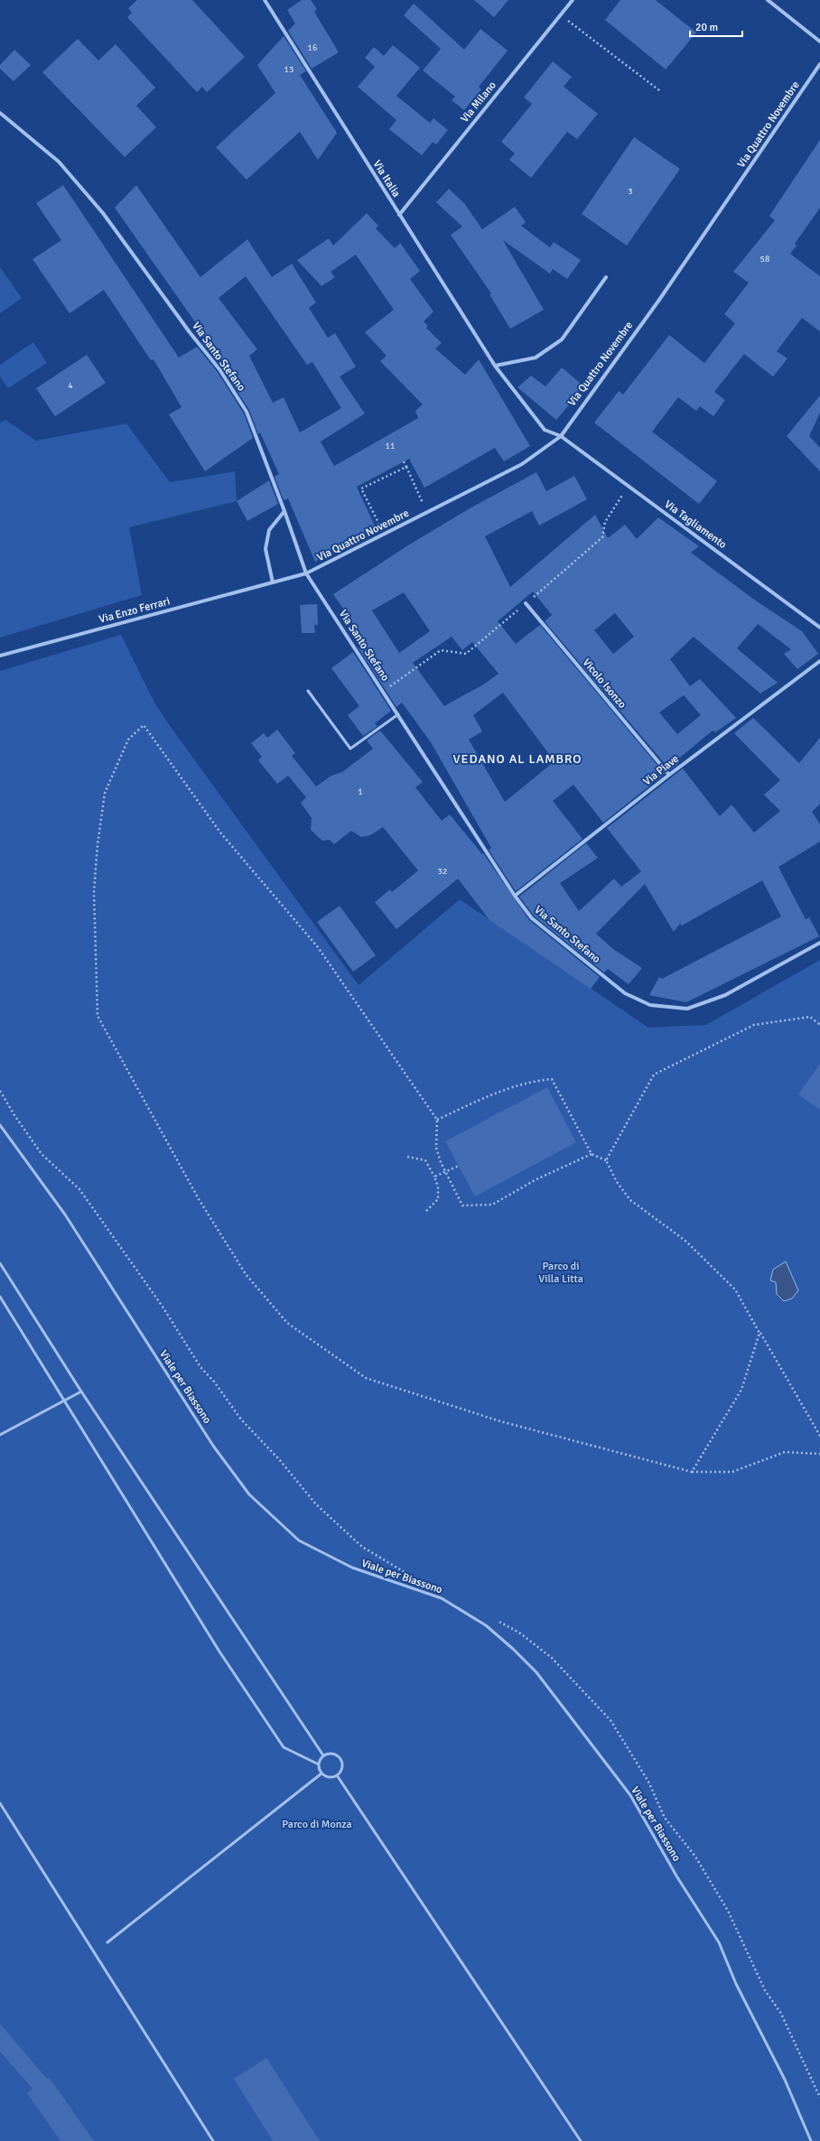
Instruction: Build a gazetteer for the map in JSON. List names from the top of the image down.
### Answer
{
  "streets": {
    "street": [
      "Via Milano",
      "Via Quattro Novembre",
      "Via Italia",
      "Via Santo Stefano",
      "Via Tagliamento",
      "Via Enzo Ferrari",
      "Vicolo Isonzo",
      "Via Piave"
    ],
    "lane": ["Viale per Biassono"]
  },
  "crossings": [
    ["Via Milano", "Via Italia"],
    ["Via Quattro Novembre", "Via Italia"],
    ["Via Quattro Novembre", "Via Santo Stefano"],
    ["Via Quattro Novembre", "Via Tagliamento"],
    ["Via Quattro Novembre", "Via Enzo Ferrari"],
    ["Via Italia", "Via Tagliamento"],
    ["Via Santo Stefano", "Via Piave"],
    ["Vicolo Isonzo", "Via Piave"]
  ],
  "districts": ["VEDANO AL LAMBRO"],
  "parks": ["Parco di Villa Litta", "Parco di Monza"],
  "house_numbers": [
    "16",
    "13",
    "3",
    "58",
    "4",
    "11",
    "1",
    "32"
  ],
  "scale_bar": "20 m"
}
